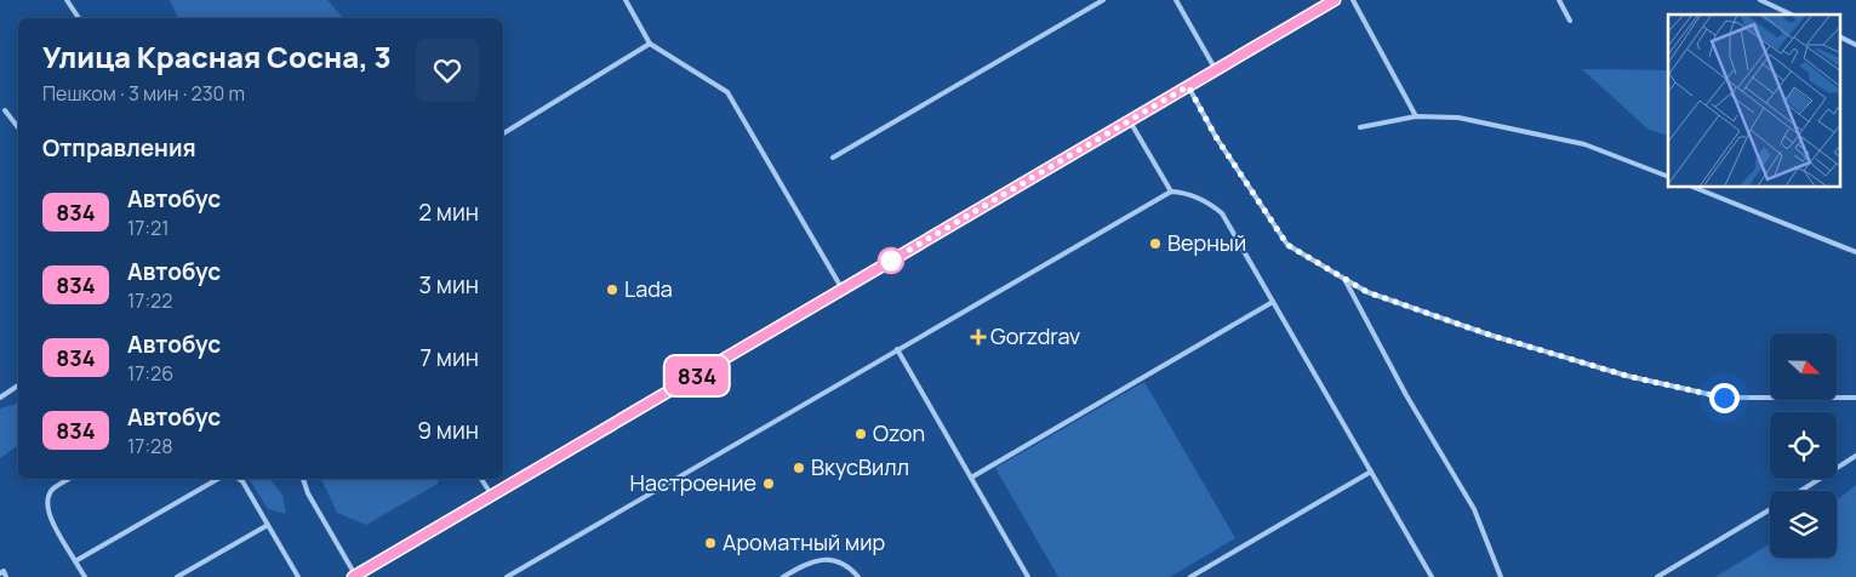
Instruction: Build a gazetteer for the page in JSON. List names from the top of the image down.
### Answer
{
  "places": {
    "other": [
      "Верный",
      "Lada",
      "Ozon",
      "ВкусВилл",
      "Настроение",
      "Ароматный мир"
    ],
    "health": ["Gorzdrav"]
  },
  "lines": ["bus line 834"],
  "north": "right",
  "page": {
    "on_map": "834",
    "heading": [
      ["Улица Красная Сосна, 3", "Пешком · 3 мин · 230 m"],
      "Отправления"
    ],
    "list": [
      {
        "mark": "834",
        "name": "Автобус",
        "note": "17:21",
        "value": "2 мин"
      },
      {
        "mark": "834",
        "name": "Автобус",
        "note": "17:22",
        "value": "3 мин"
      },
      {
        "mark": "834",
        "name": "Автобус",
        "note": "17:26",
        "value": "7 мин"
      },
      {
        "mark": "834",
        "name": "Автобус",
        "note": "17:28",
        "value": "9 мин"
      }
    ]
  }
}
